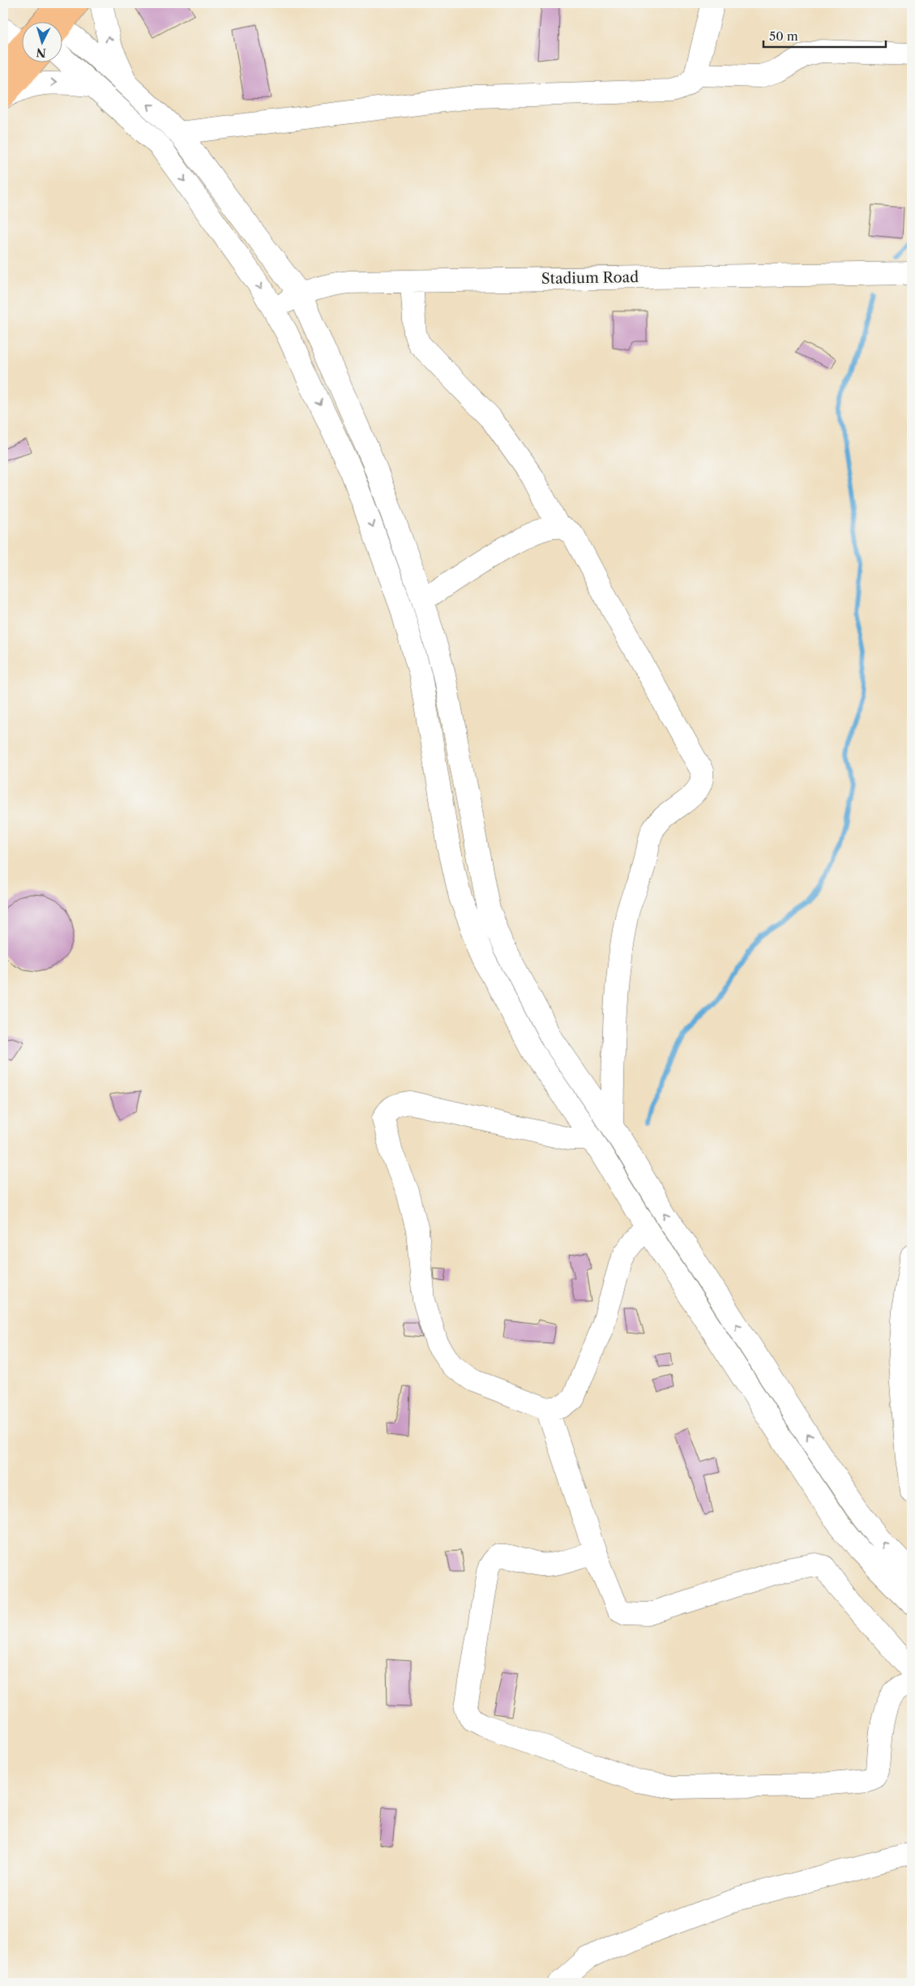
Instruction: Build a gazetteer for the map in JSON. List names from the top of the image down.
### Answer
{
  "streets": {
    "street": ["Stadium Road"]
  },
  "scale_bar": "50 m",
  "north": "bottom"
}
